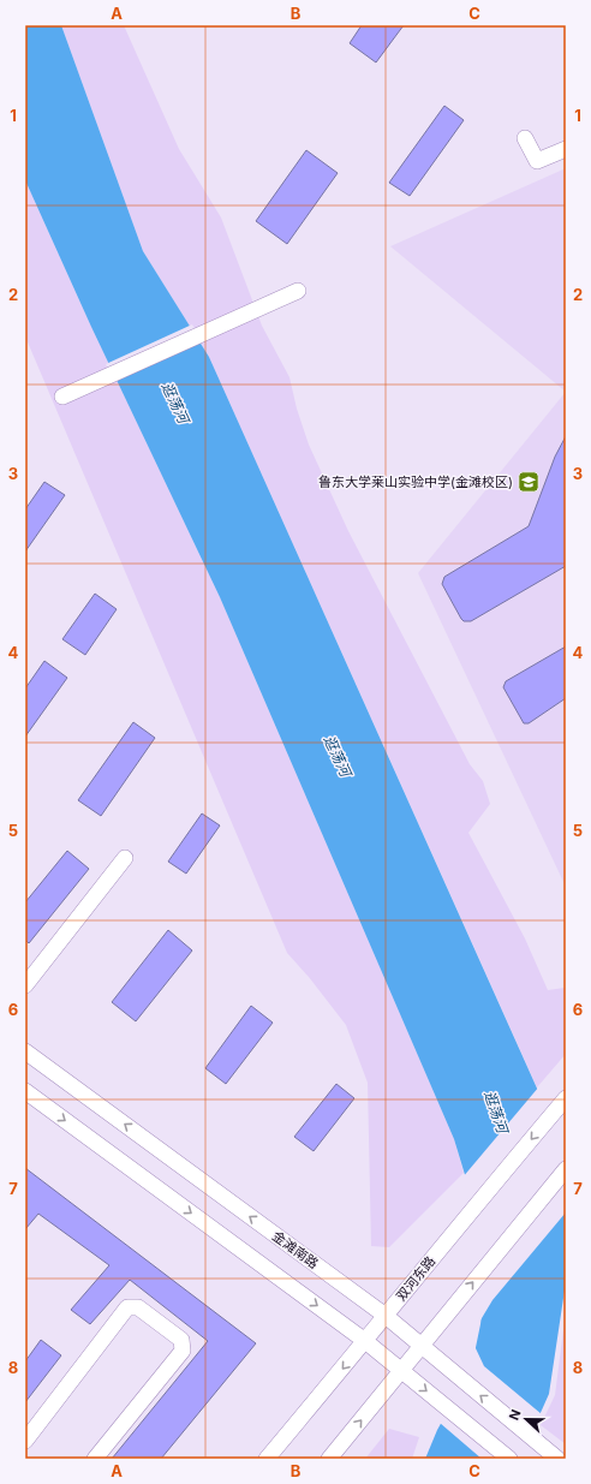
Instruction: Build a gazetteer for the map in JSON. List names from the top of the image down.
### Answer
{
  "streets": {
    "street": ["金滩南路", "双河东路"]
  },
  "crossings": [
    ["金滩南路", "双河东路"]
  ],
  "water": ["逛荡河"],
  "places": {
    "school or university": ["鲁东大学莱山实验中学(金滩校区)"]
  },
  "north": "left",
  "grid": {
    "columns": ["A", "B", "C"],
    "rows": [
      "1",
      "2",
      "3",
      "4",
      "5",
      "6",
      "7",
      "8"
    ]
  }
}
